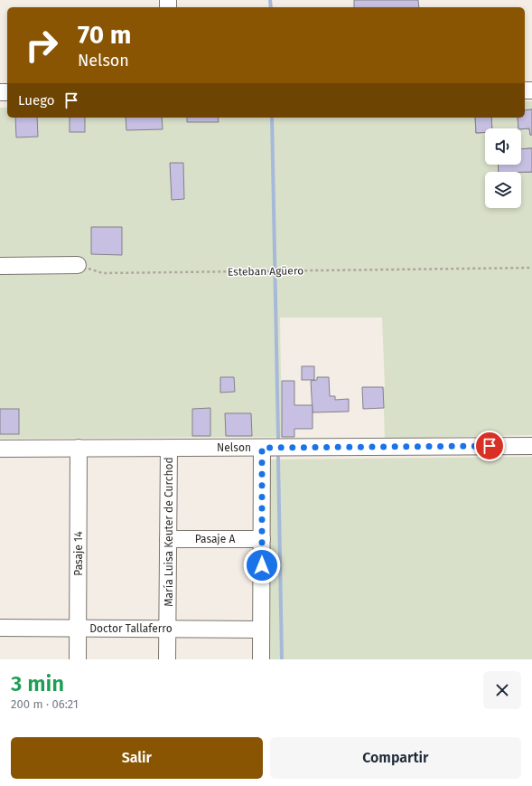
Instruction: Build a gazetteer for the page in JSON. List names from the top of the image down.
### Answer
{
  "streets": {
    "street": [
      "Nelson",
      "María Luisa Keuter de Curchod",
      "Pasaje A",
      "Pasaje 14",
      "Doctor Tallaferro"
    ],
    "path": ["Esteban Agüero"]
  },
  "crossings": [
    ["Nelson", "María Luisa Keuter de Curchod"],
    ["Nelson", "Pasaje 14"],
    ["María Luisa Keuter de Curchod", "Pasaje A"],
    ["María Luisa Keuter de Curchod", "Doctor Tallaferro"],
    ["Pasaje 14", "Doctor Tallaferro"]
  ],
  "page": {
    "turn": ["70 m", "Nelson"],
    "then": "Luego",
    "heading": ["3 min", "200 m · 06:21"],
    "buttons": ["Salir", "Compartir"]
  }
}
